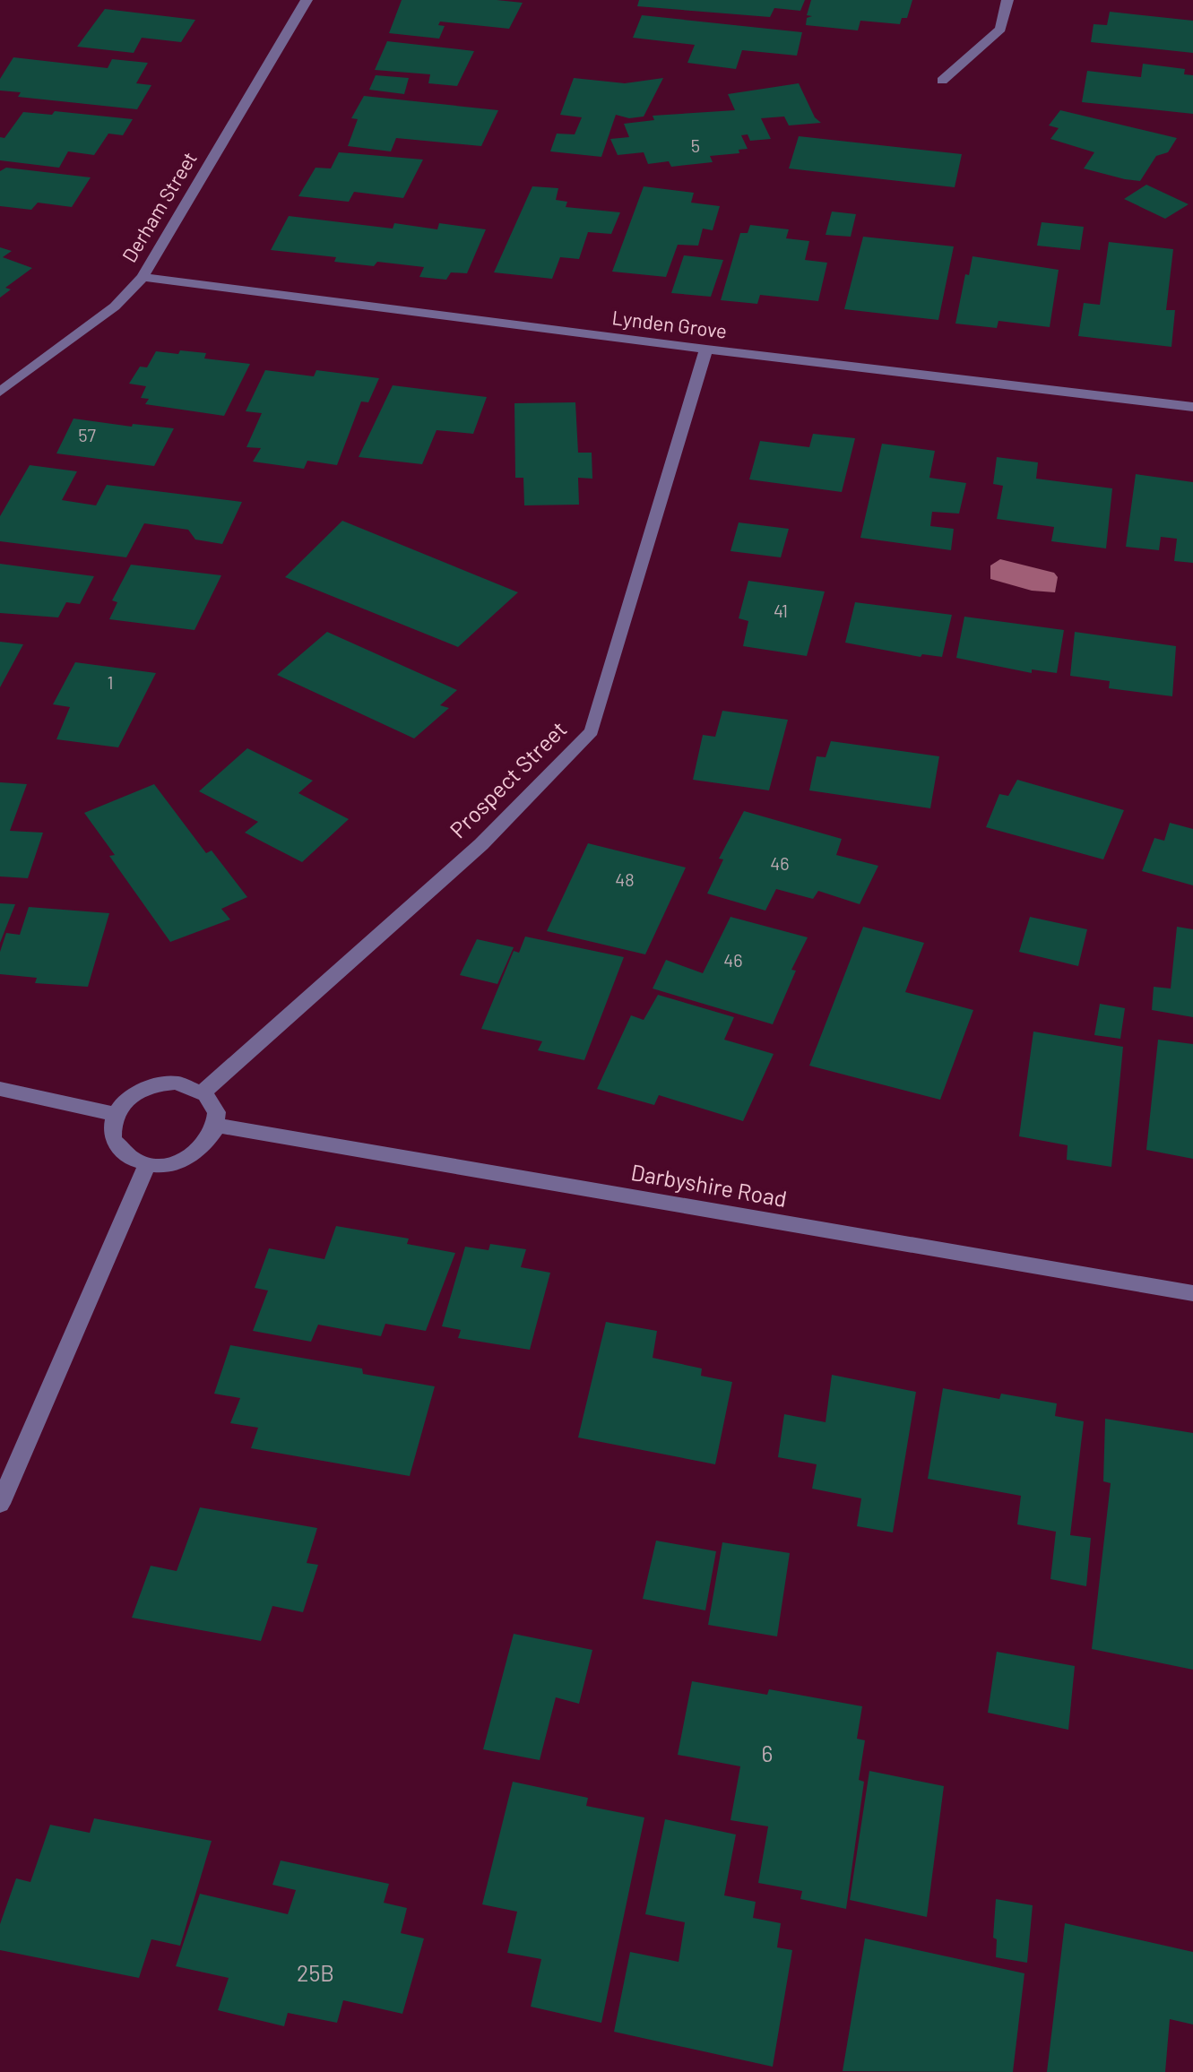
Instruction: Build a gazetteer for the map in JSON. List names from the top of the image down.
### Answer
{
  "streets": {
    "street": [
      "Derham Street",
      "Lynden Grove",
      "Prospect Street",
      "Darbyshire Road"
    ]
  },
  "crossings": [
    ["Derham Street", "Lynden Grove"],
    ["Lynden Grove", "Prospect Street"],
    ["Prospect Street", "Darbyshire Road"]
  ],
  "house_numbers": [
    "5",
    "57",
    "41",
    "1",
    "46",
    "48",
    "46",
    "6",
    "25B"
  ]
}
